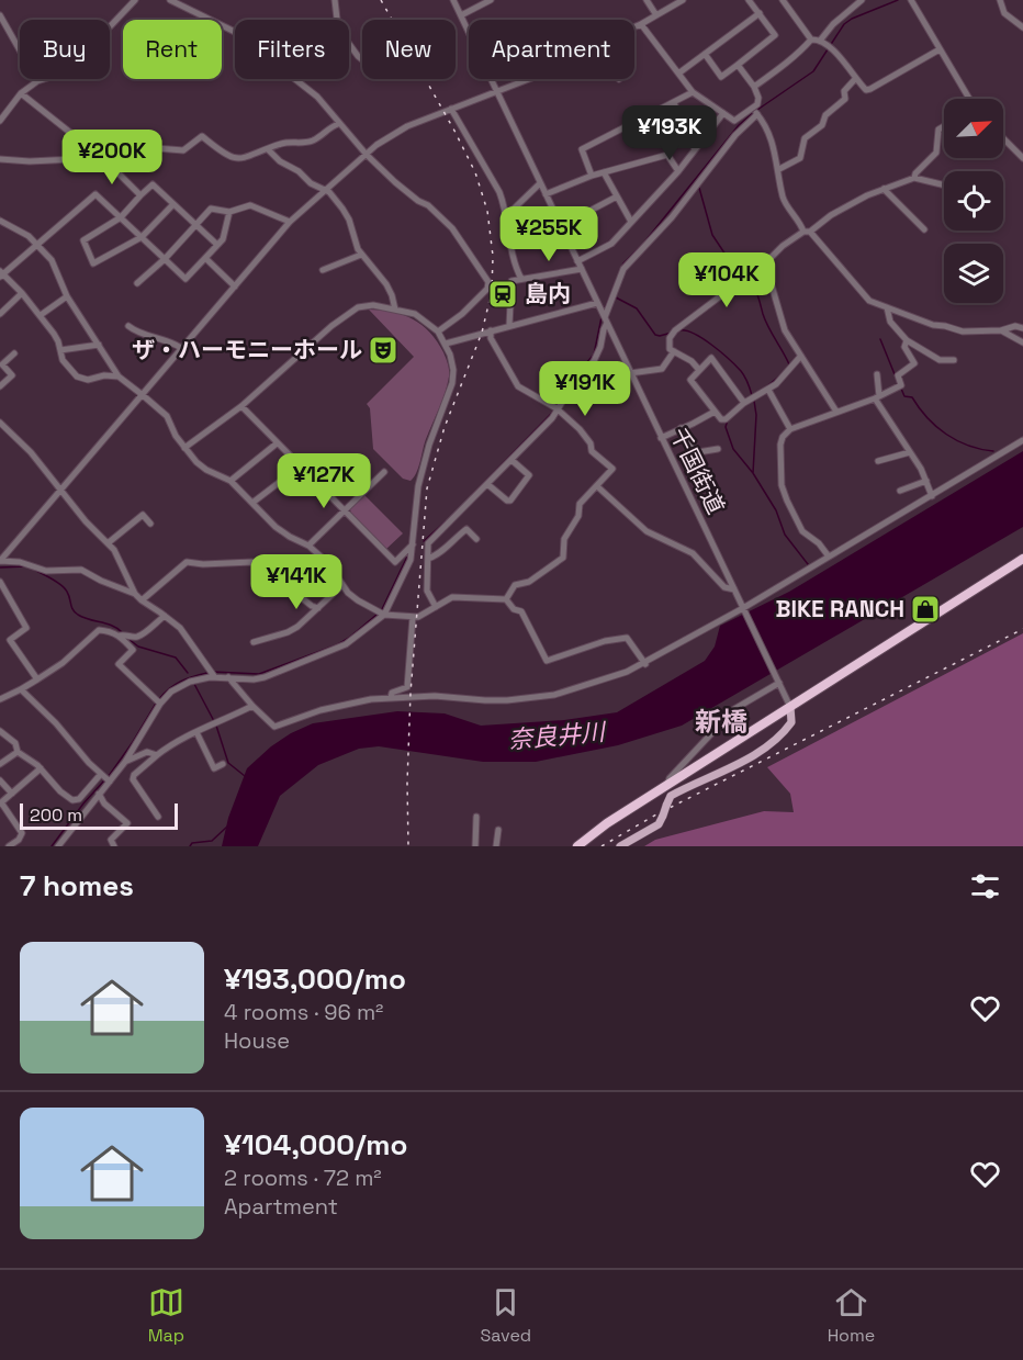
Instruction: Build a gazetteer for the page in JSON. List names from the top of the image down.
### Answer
{
  "streets": {
    "street": ["千国街道"]
  },
  "districts": ["新橋"],
  "water": ["奈良井川"],
  "places": {
    "station": ["島内"],
    "theatre": ["ザ・ハーモニーホール"],
    "shop": ["BIKE RANCH"]
  },
  "scale_bar": "200 m",
  "north": "top right",
  "page": {
    "chip": [
      "Buy",
      "Rent",
      "Filters",
      "New",
      "Apartment"
    ],
    "price": [
      "¥193K",
      "¥200K",
      "¥255K",
      "¥104K",
      "¥191K",
      "¥127K",
      "¥141K"
    ],
    "scale": "200 m",
    "heading": "7 homes",
    "list": [
      {
        "name": "¥193,000/mo",
        "note": "4 rooms · 96 m² · House"
      },
      {
        "name": "¥104,000/mo",
        "note": "2 rooms · 72 m² · Apartment"
      }
    ],
    "tabs": ["Map", "Saved", "Home"]
  }
}
